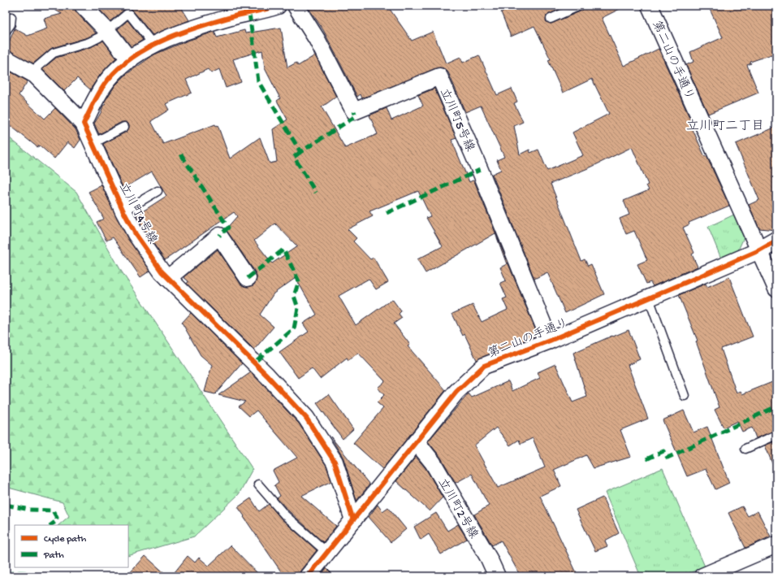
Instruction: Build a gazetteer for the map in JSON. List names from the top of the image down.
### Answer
{
  "streets": {
    "street": [
      "第二山の手通り",
      "立川町5号線",
      "立川町4号線",
      "立川町2号線"
    ]
  },
  "crossings": [
    ["第二山の手通り", "立川町5号線"],
    ["第二山の手通り", "立川町4号線"],
    ["第二山の手通り", "立川町2号線"]
  ],
  "districts": ["立川町二丁目"],
  "legend": ["Cycle path", "Path"]
}
